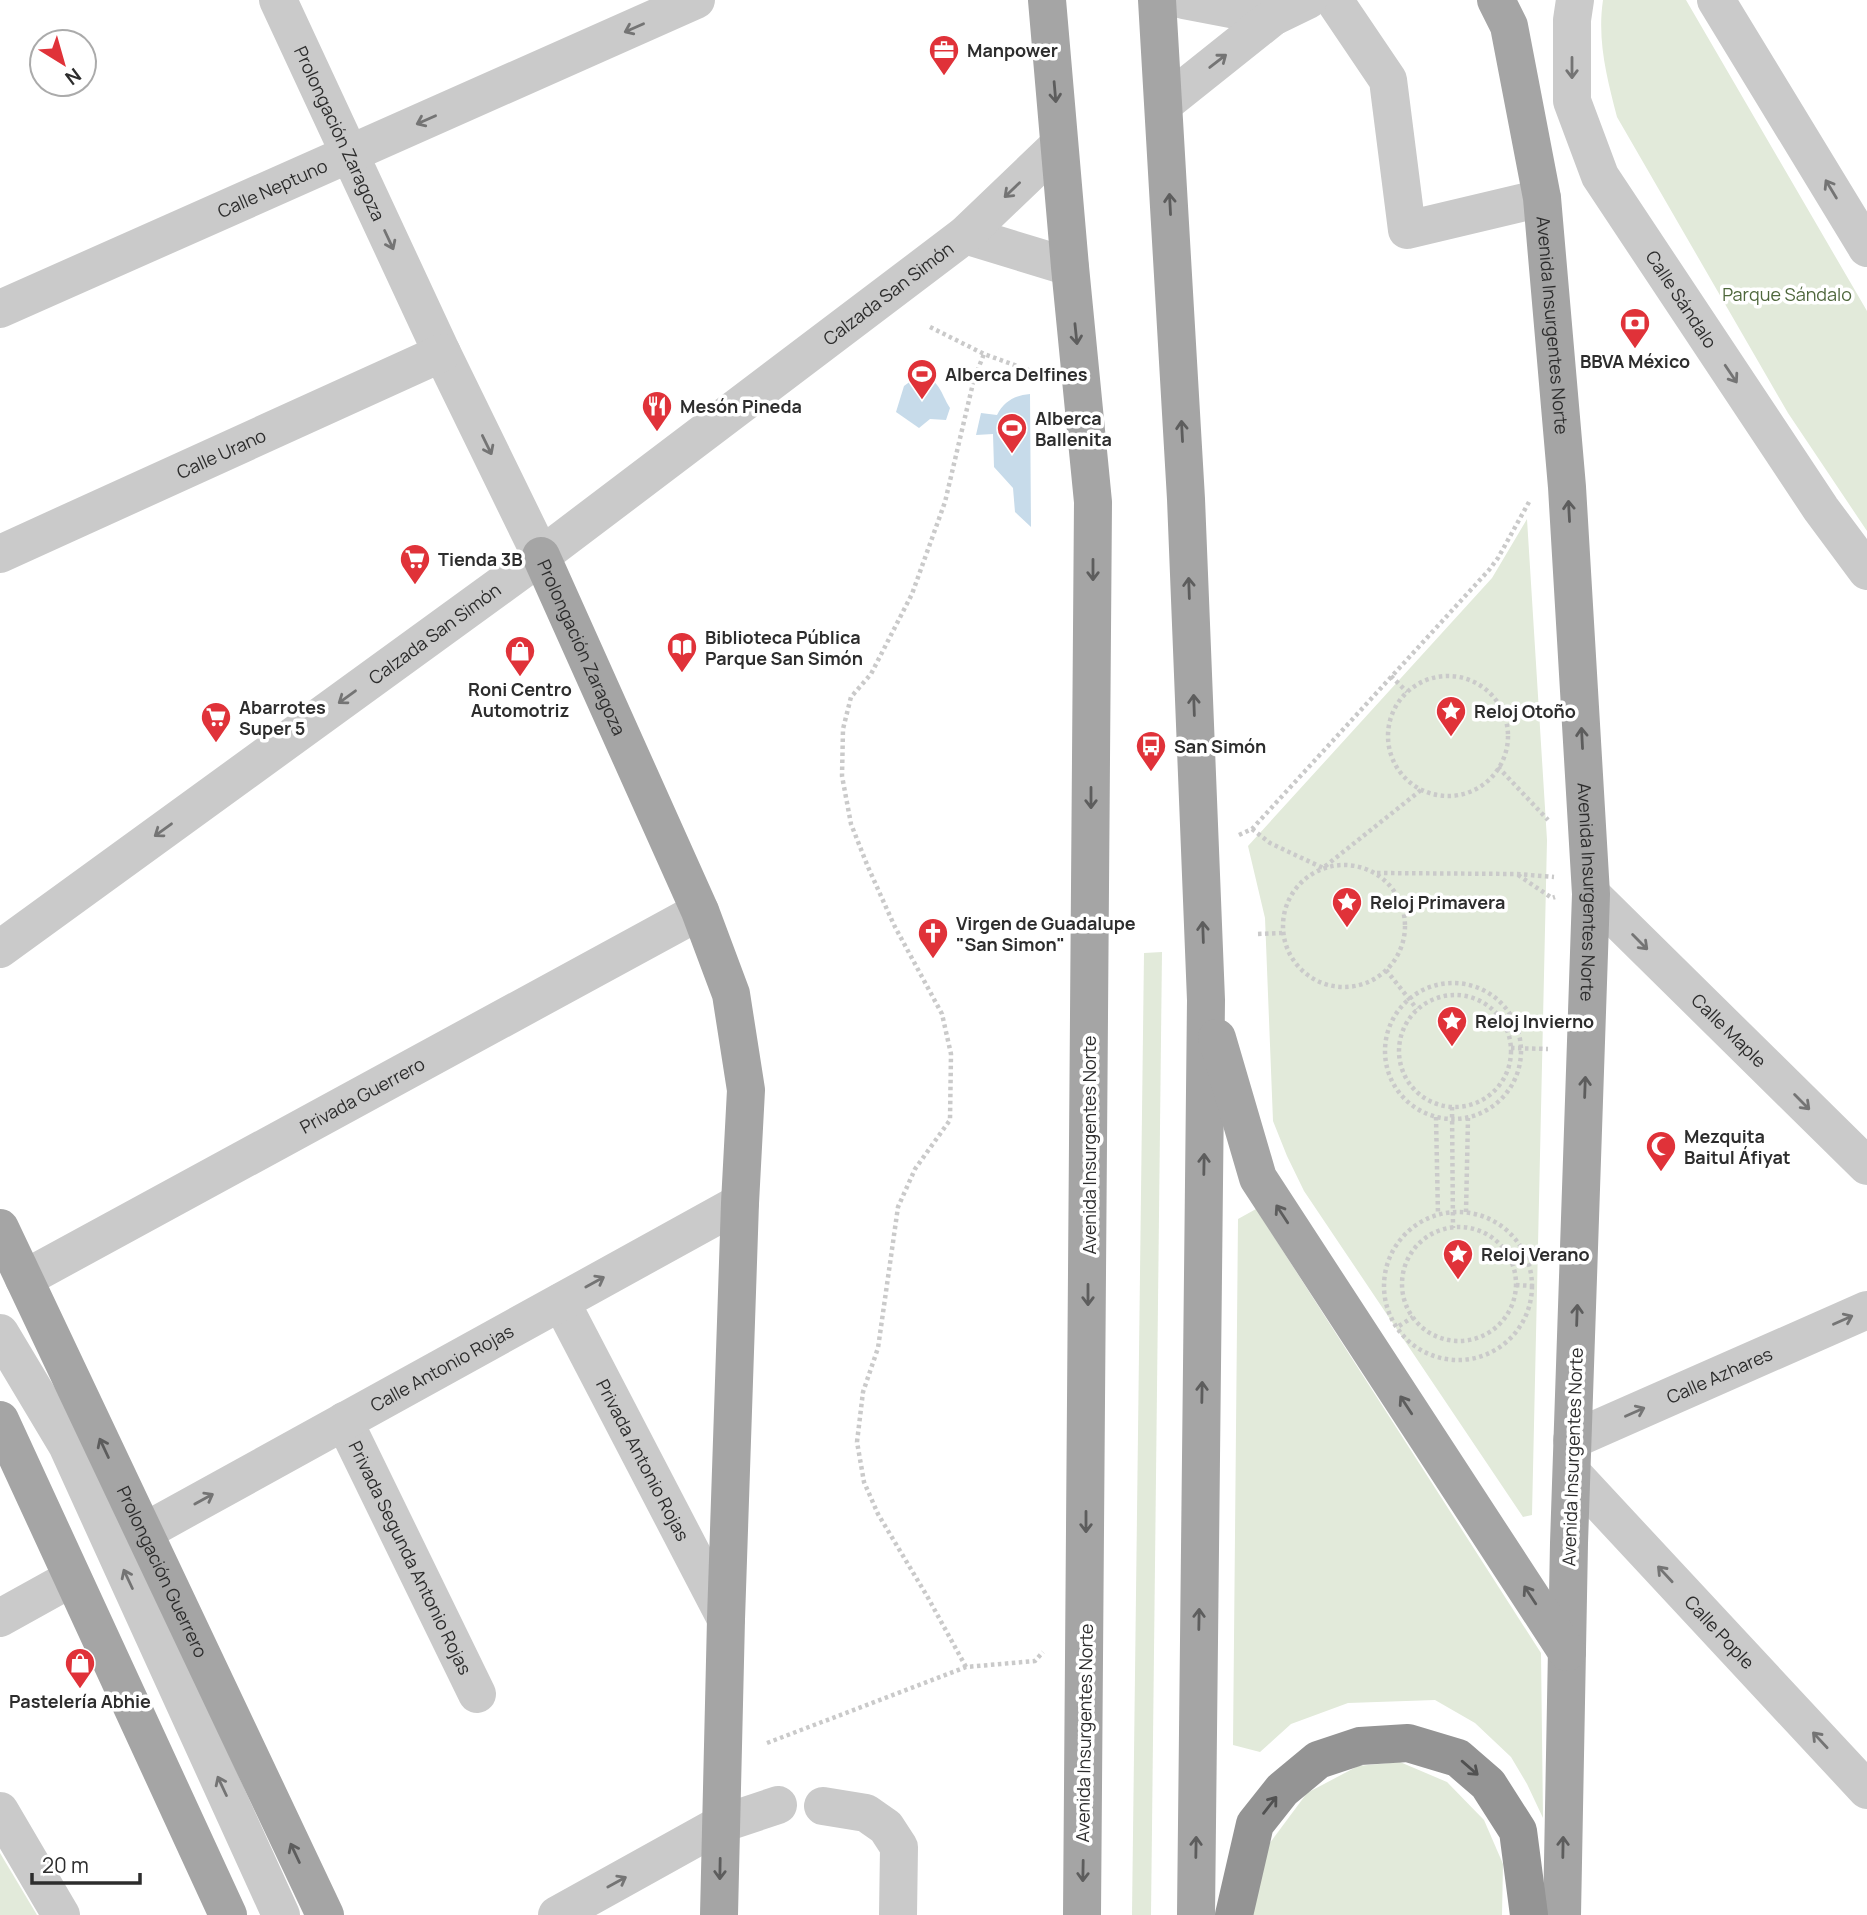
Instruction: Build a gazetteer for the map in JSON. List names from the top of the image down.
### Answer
{
  "streets": {
    "main road": ["Prolongación Zaragoza", "Avenida Insurgentes Norte", "Prolongación Guerrero"],
    "street": [
      "Calle Neptuno",
      "Calzada San Simón",
      "Calle Sándalo",
      "Calle Urano",
      "Calle Maple",
      "Privada Guerrero",
      "Calle Antonio Rojas",
      "Calle Azhares",
      "Privada Antonio Rojas",
      "Privada Segunda Antonio Rojas",
      "Calle Pople"
    ]
  },
  "crossings": [
    ["Prolongación Zaragoza", "Calle Neptuno"],
    ["Prolongación Zaragoza", "Calzada San Simón"],
    ["Prolongación Zaragoza", "Calle Urano"],
    ["Prolongación Zaragoza", "Privada Guerrero"],
    ["Prolongación Zaragoza", "Calle Antonio Rojas"],
    ["Calzada San Simón", "Avenida Insurgentes Norte"],
    ["Avenida Insurgentes Norte", "Calle Maple"],
    ["Avenida Insurgentes Norte", "Calle Azhares"],
    ["Avenida Insurgentes Norte", "Calle Pople"],
    ["Privada Guerrero", "Prolongación Guerrero"],
    ["Calle Antonio Rojas", "Privada Antonio Rojas"],
    ["Calle Antonio Rojas", "Privada Segunda Antonio Rojas"],
    ["Calle Antonio Rojas", "Prolongación Guerrero"],
    ["Calle Azhares", "Calle Pople"]
  ],
  "one_way": [
    "Calle Neptuno",
    "Calzada San Simón",
    "Calle Maple",
    "Calle Antonio Rojas",
    "Calle Azhares",
    "Calle Pople"
  ],
  "parks": ["Parque Sándalo"],
  "places": {
    "office": ["Manpower"],
    "bank": ["BBVA México"],
    "sports": ["Alberca Delfines", "Alberca Ballenita"],
    "restaurant": ["Mesón Pineda"],
    "supermarket": ["Tienda 3B", "Abarrotes Super 5"],
    "library": ["Biblioteca Pública Parque San Simón"],
    "shop": ["Roni Centro Automotriz", "Pastelería Abhie"],
    "place": [
      "Reloj Otoño",
      "Reloj Primavera",
      "Reloj Invierno",
      "Reloj Verano"
    ],
    "bus stop": ["San Simón"],
    "church": ["Virgen de Guadalupe \"San Simon\""],
    "mosque": ["Mezquita Baitul Áfiyat"]
  },
  "scale_bar": "20 m",
  "north": "bottom right"
}
